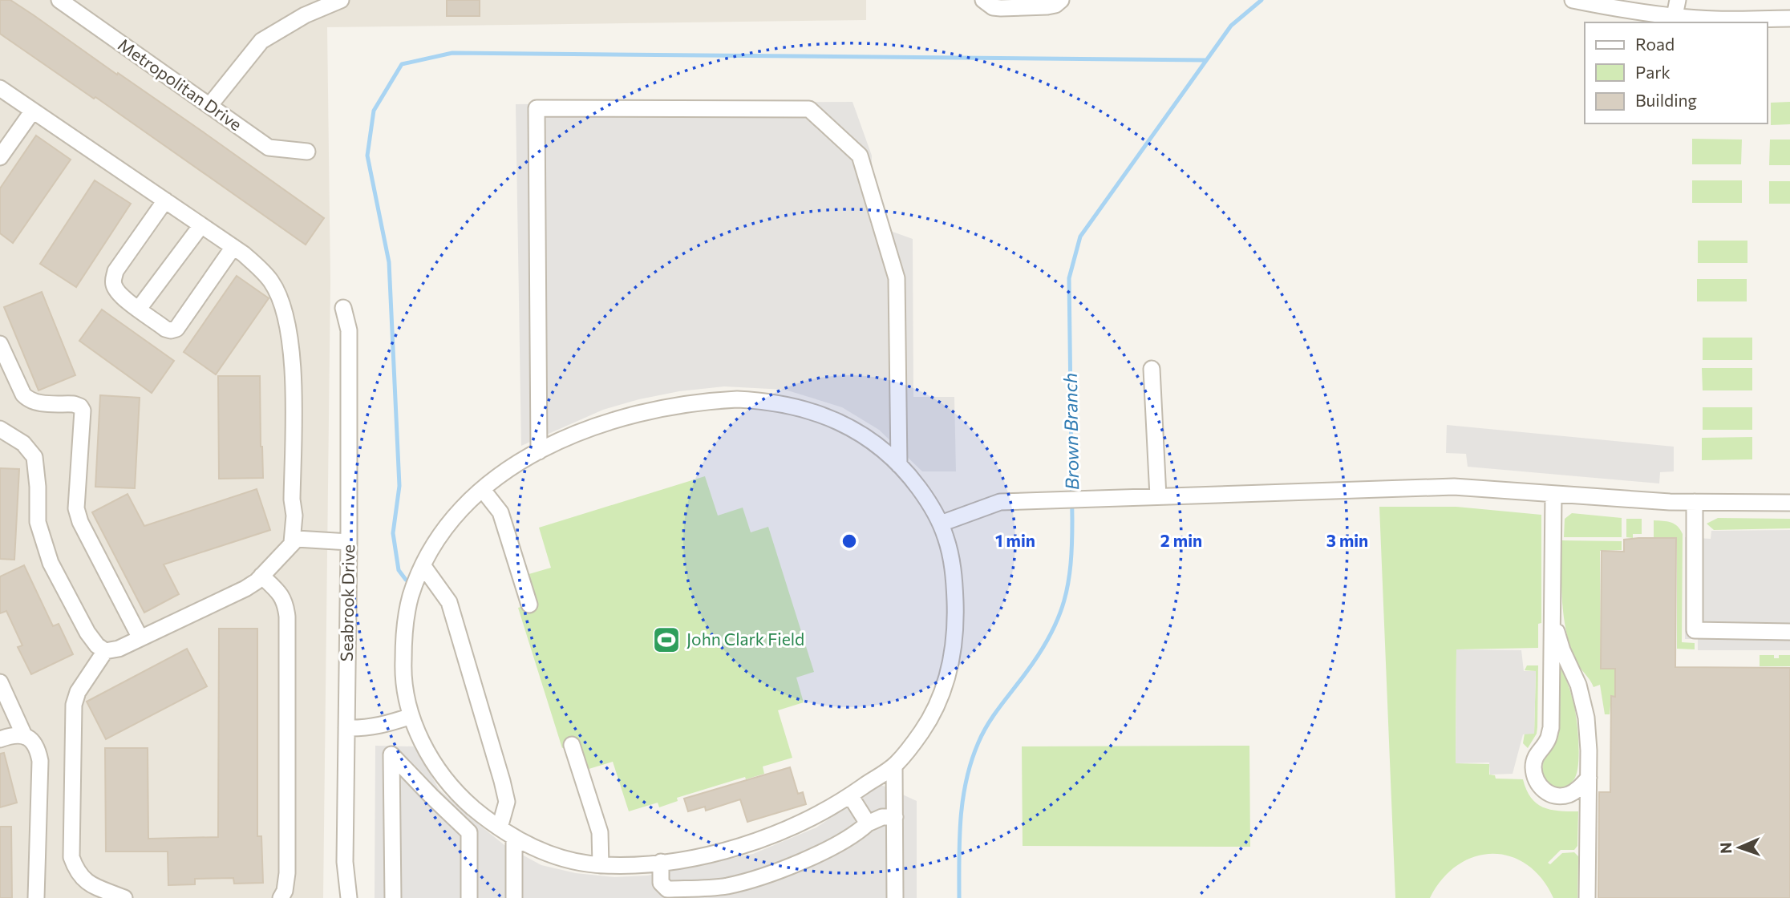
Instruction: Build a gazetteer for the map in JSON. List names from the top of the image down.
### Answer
{
  "streets": {
    "street": ["Metropolitan Drive", "Seabrook Drive"]
  },
  "water": ["Brown Branch"],
  "places": {
    "sports": ["John Clark Field"]
  },
  "legend": ["Road", "Park", "Building"],
  "north": "left",
  "rings": ["1 min", "2 min", "3 min"]
}
